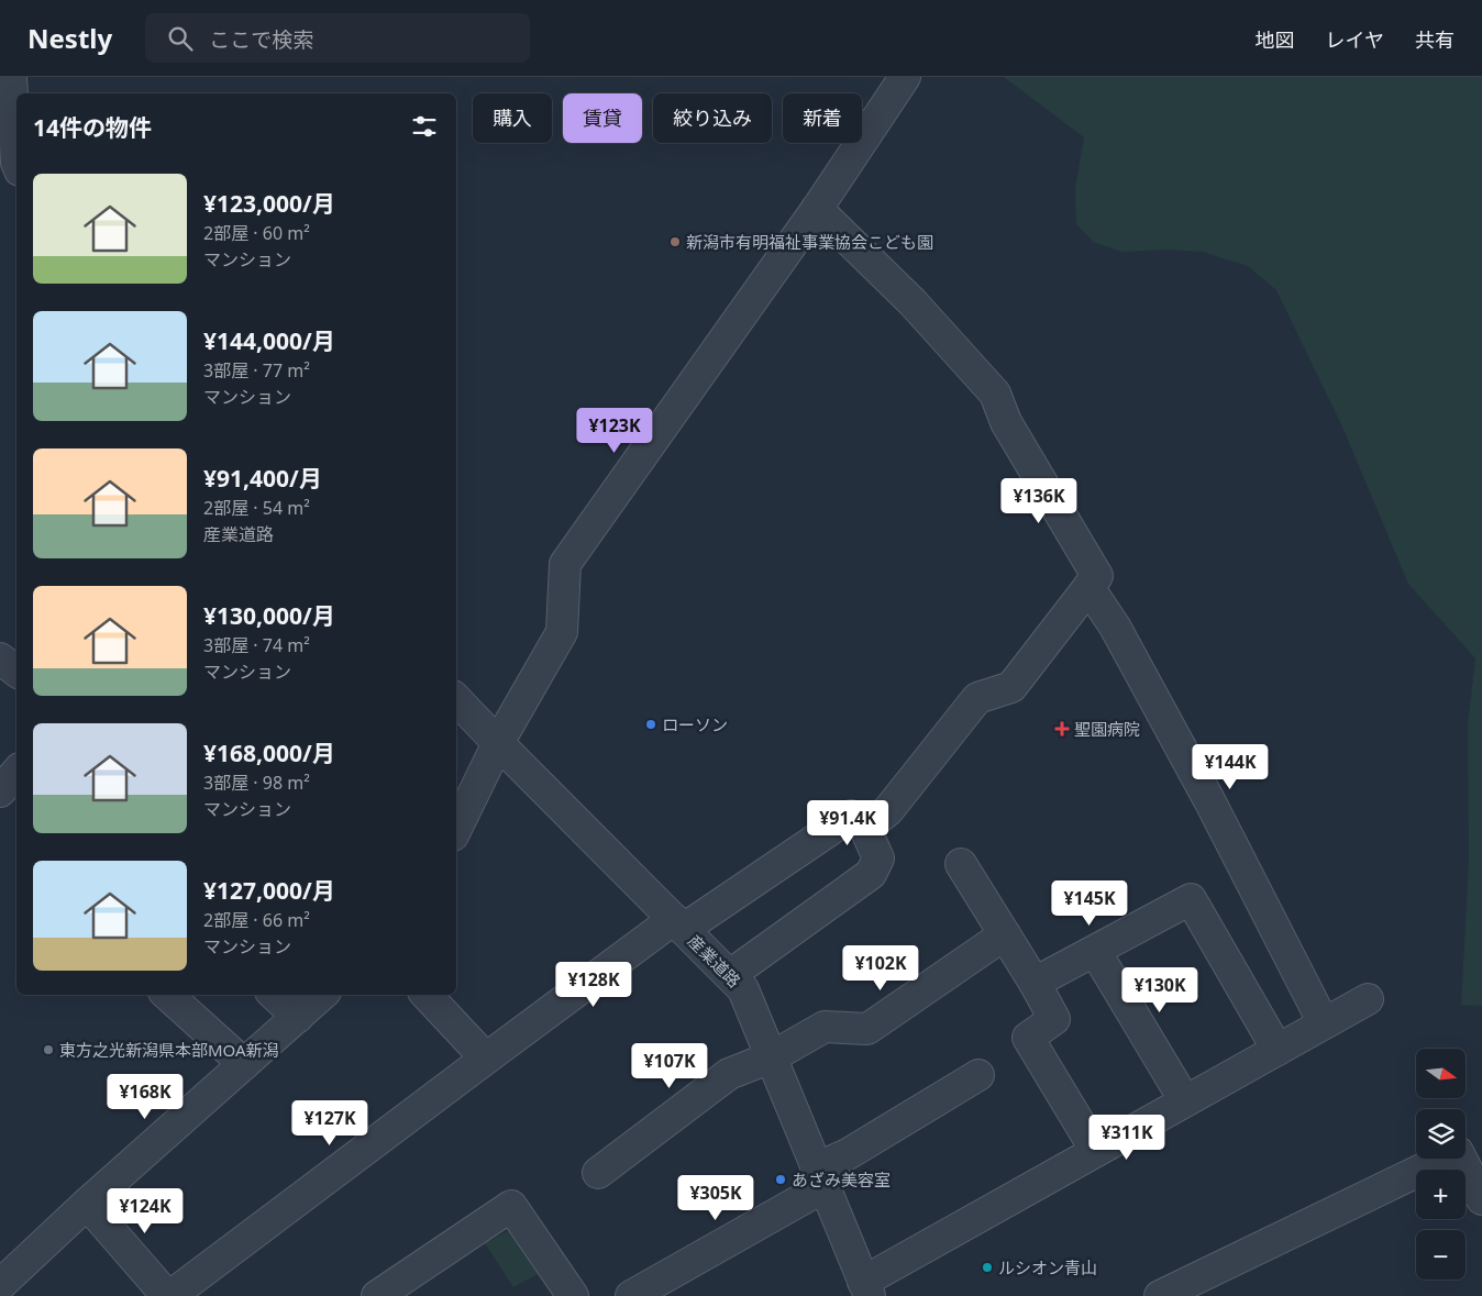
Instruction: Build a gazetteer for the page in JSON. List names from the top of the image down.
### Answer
{
  "streets": {
    "street": ["産業道路"]
  },
  "places": {
    "other": [
      "新潟市有明福祉事業協会こども園",
      "ローソン",
      "東方之光新潟県本部MOA新潟",
      "あざみ美容室",
      "ルシオン青山"
    ],
    "health": ["聖園病院"]
  },
  "north": "right",
  "page": {
    "header": "Nestly",
    "search": "ここで検索",
    "nav": ["地図", "レイヤ", "共有"],
    "chip": [
      "購入",
      "賃貸",
      "絞り込み",
      "新着"
    ],
    "heading": "14件の物件",
    "list": [
      {
        "name": "¥123,000/月",
        "note": "2部屋 · 60 m² · マンション"
      },
      {
        "name": "¥144,000/月",
        "note": "3部屋 · 77 m² · マンション"
      },
      {
        "name": "¥91,400/月",
        "note": "2部屋 · 54 m² · 産業道路"
      },
      {
        "name": "¥130,000/月",
        "note": "3部屋 · 74 m² · マンション"
      },
      {
        "name": "¥168,000/月",
        "note": "3部屋 · 98 m² · マンション"
      },
      {
        "name": "¥127,000/月",
        "note": "2部屋 · 66 m² · マンション"
      }
    ],
    "price": [
      "¥123K",
      "¥136K",
      "¥144K",
      "¥91.4K",
      "¥145K",
      "¥102K",
      "¥128K",
      "¥130K",
      "¥107K",
      "¥168K",
      "¥127K",
      "¥311K",
      "¥305K",
      "¥124K"
    ],
    "map_buttons": ["+", "−"]
  }
}
